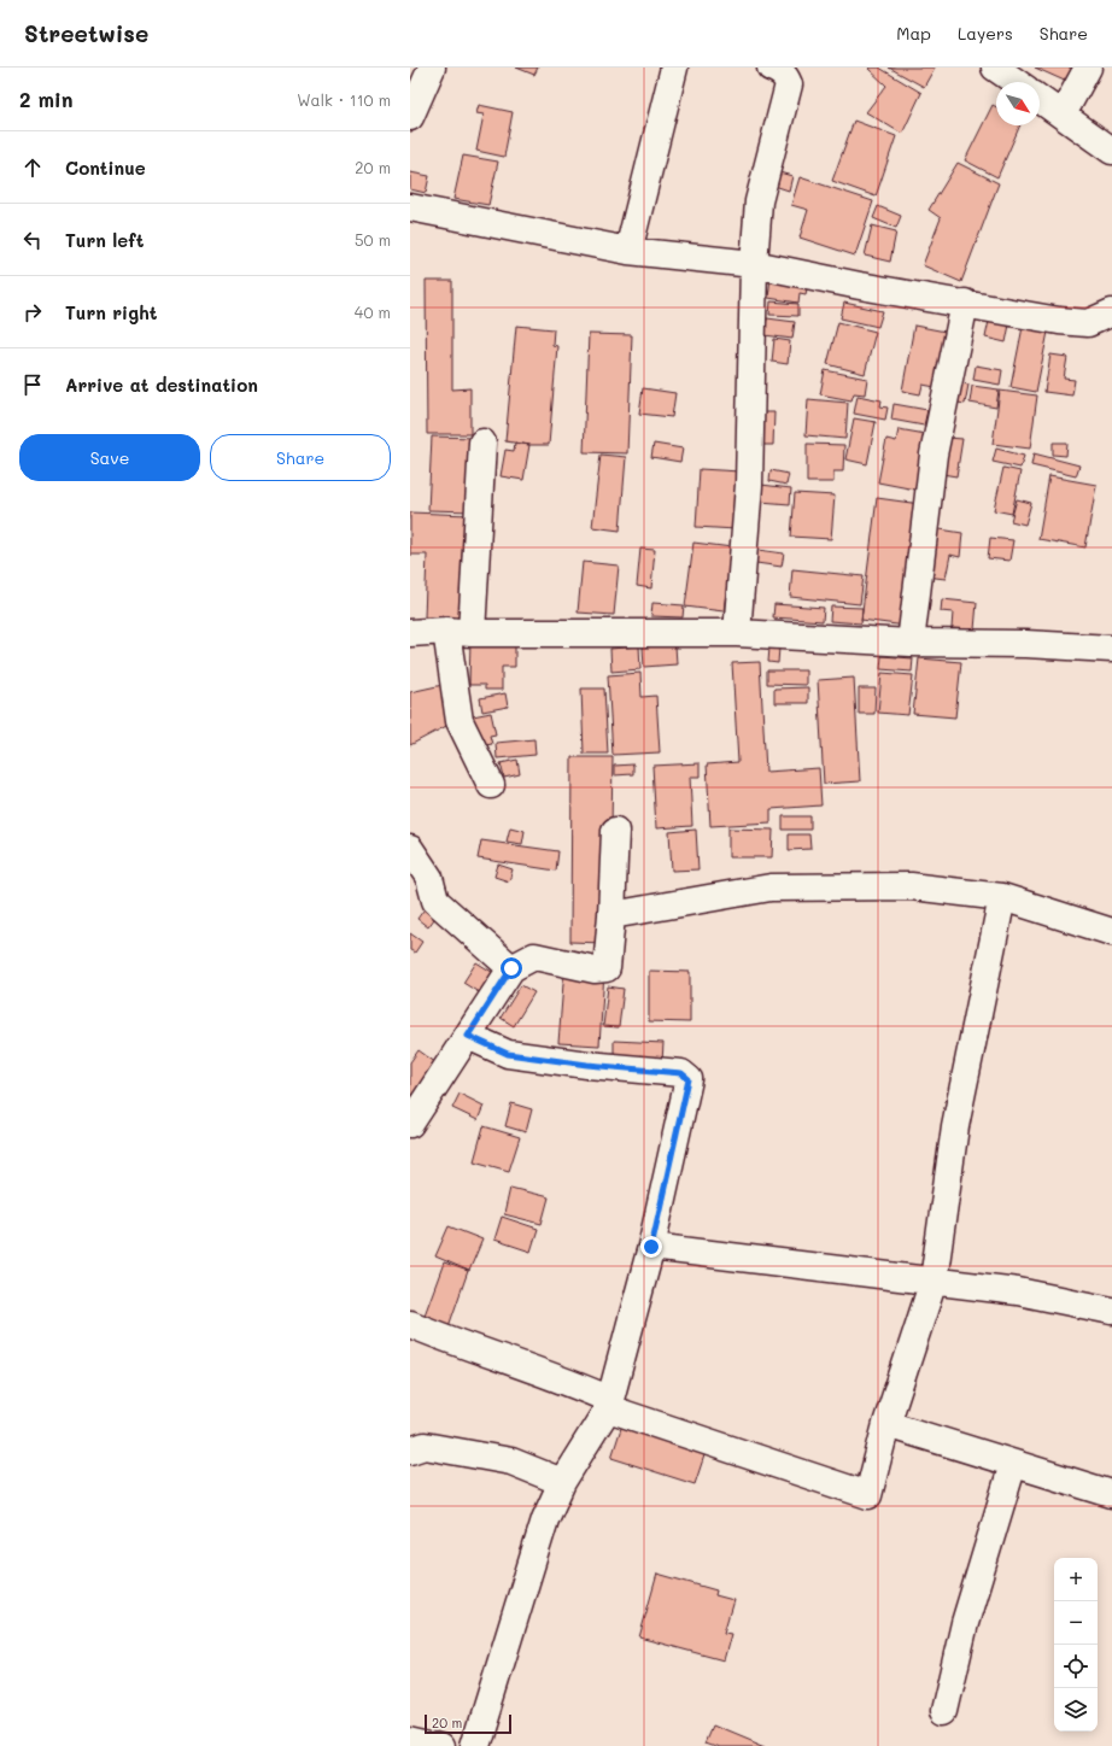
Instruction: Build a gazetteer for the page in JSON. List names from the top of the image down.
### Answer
{
  "scale_bar": "20 m",
  "north": "bottom right",
  "page": {
    "header": "Streetwise",
    "nav": ["Map", "Layers", "Share"],
    "heading": ["2 min", "Walk · 110 m"],
    "list": [
      ["Continue", "20 m"],
      ["Turn left", "50 m"],
      ["Turn right", "40 m"],
      "Arrive at destination"
    ],
    "buttons": ["Save", "Share"],
    "map_buttons": ["+", "−"],
    "scale": "20 m"
  }
}
